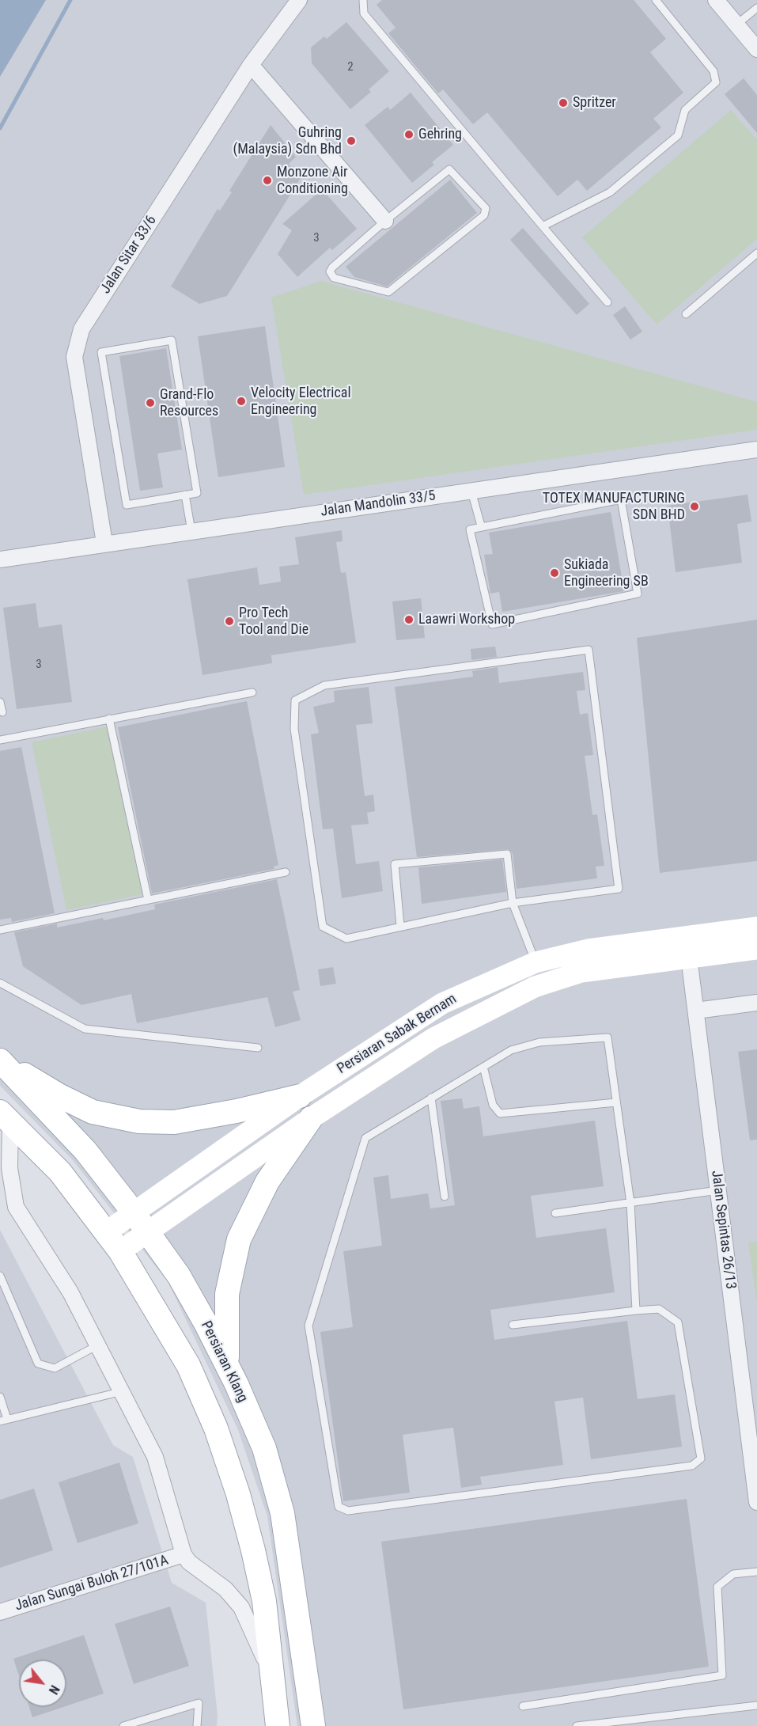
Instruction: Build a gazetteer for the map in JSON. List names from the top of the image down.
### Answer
{
  "streets": {
    "main road": ["Persiaran Klang"],
    "street": [
      "Jalan Sitar 33/6",
      "Jalan Mandolin 33/5",
      "Persiaran Sabak Bernam",
      "Jalan Sepintas 26/13",
      "Jalan Sungai Buloh 27/101A"
    ]
  },
  "crossings": [
    ["Jalan Sitar 33/6", "Jalan Mandolin 33/5"],
    ["Persiaran Sabak Bernam", "Jalan Sepintas 26/13"],
    ["Persiaran Sabak Bernam", "Persiaran Klang"]
  ],
  "places": [
    "Spritzer",
    "Gehring",
    "Guhring (Malaysia) Sdn Bhd",
    "Monzone Air Conditioning",
    "Velocity Electrical Engineering",
    "Grand-Flo Resources",
    "TOTEX MANUFACTURING SDN BHD",
    "Sukiada Engineering SB",
    "Laawri Workshop",
    "Pro Tech Tool and Die"
  ],
  "house_numbers": ["2", "3", "3"],
  "north": "bottom right"
}
